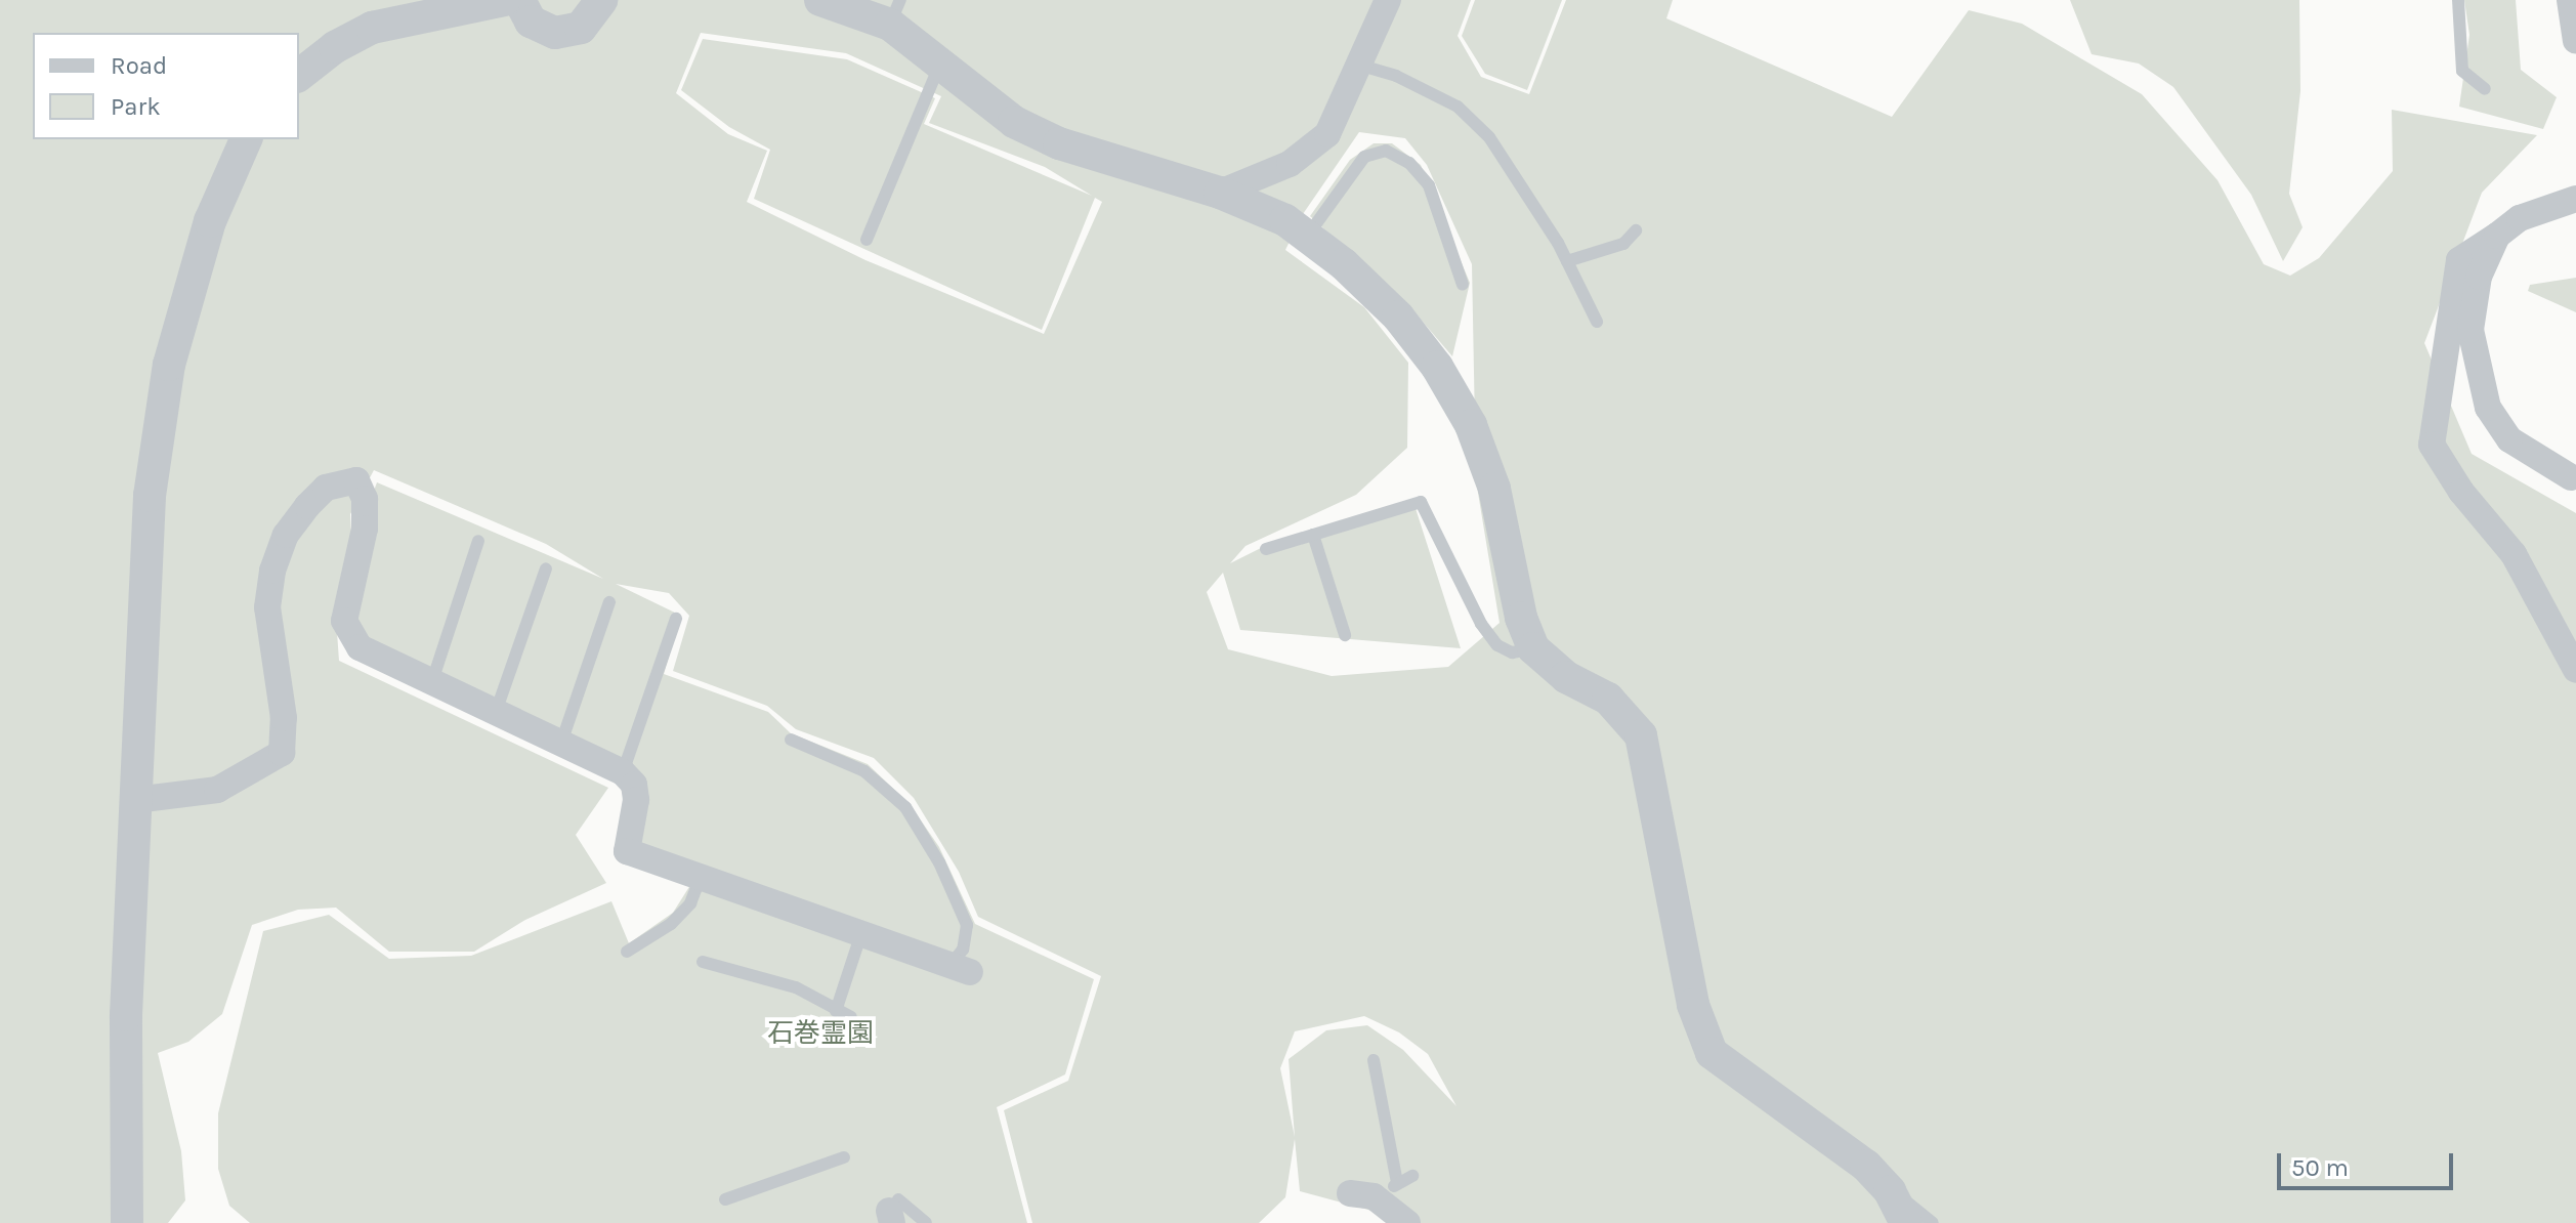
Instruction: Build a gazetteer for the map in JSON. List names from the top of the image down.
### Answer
{
  "parks": ["石巻霊園"],
  "legend": ["Road", "Park"],
  "scale_bar": "50 m"
}
